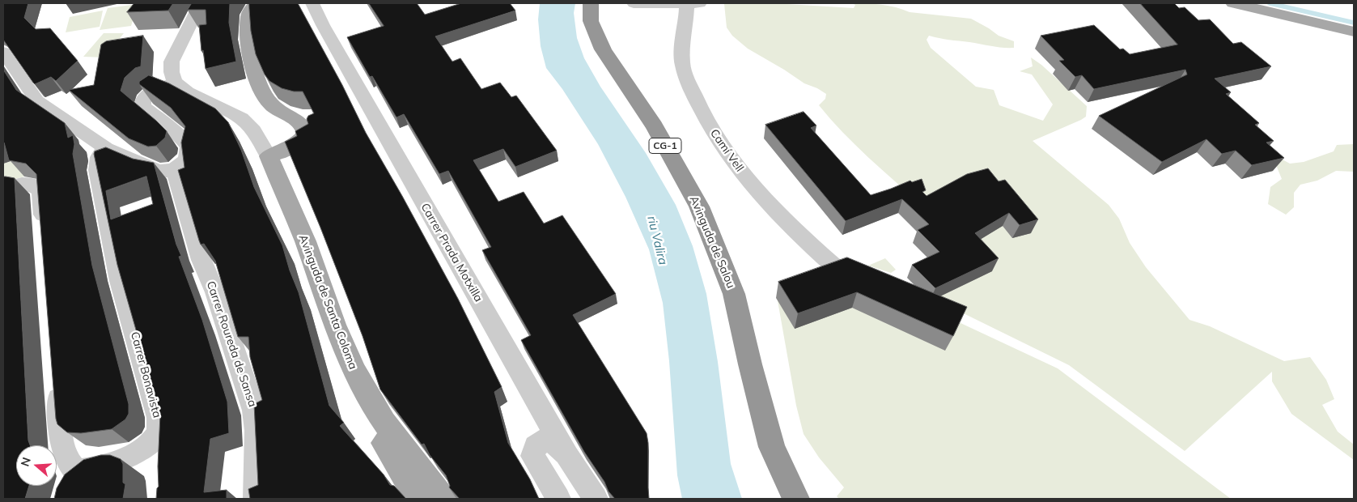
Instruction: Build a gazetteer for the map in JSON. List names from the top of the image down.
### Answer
{
  "streets": {
    "highway": ["CG-1", "Avinguda de Salou"],
    "main road": ["Avinguda de Santa Coloma"],
    "street": [
      "Camí Vell",
      "Carrer Prada Motxilla",
      "Carrer Roureda de Sansa",
      "Carrer Bonavista"
    ]
  },
  "water": ["riu Valira"],
  "north": "left"
}
